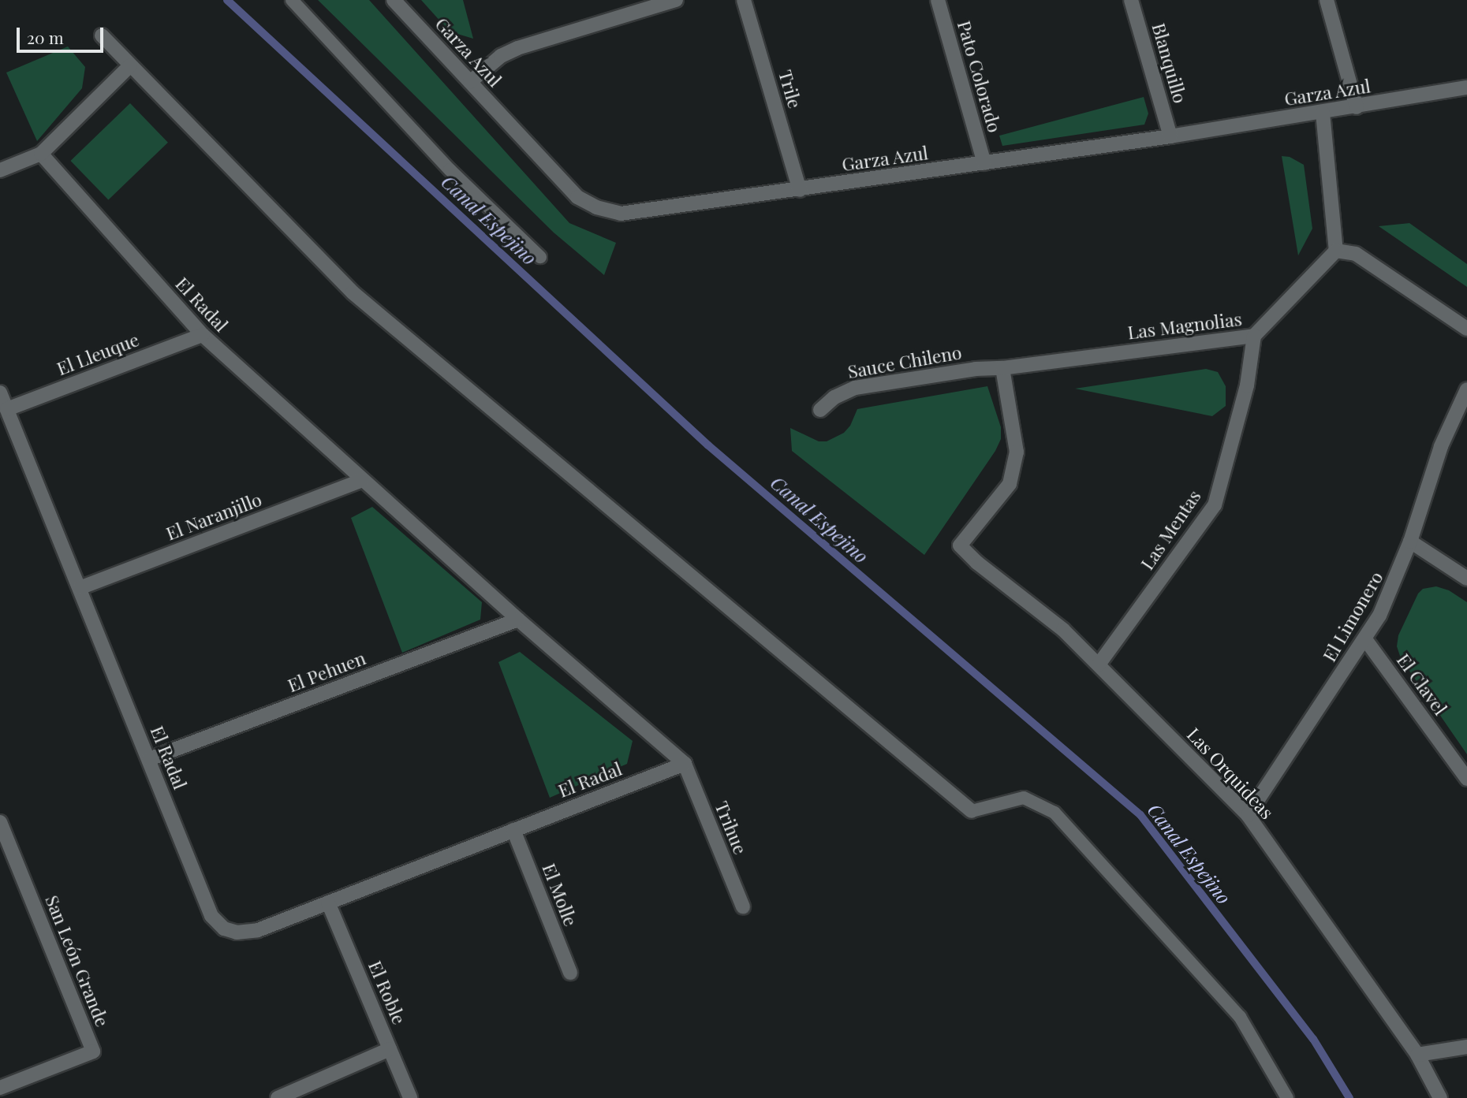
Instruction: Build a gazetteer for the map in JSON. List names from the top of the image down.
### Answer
{
  "streets": {
    "street": [
      "Garza Azul",
      "Blanquillo",
      "Pato Colorado",
      "Trile",
      "El Radal",
      "Las Magnolias",
      "El Lleuque",
      "Sauce Chileno",
      "El Naranjillo",
      "Las Mentas",
      "El Limonero",
      "El Pehuen",
      "El Clavel",
      "Las Orquideas",
      "Trihue",
      "El Molle",
      "San León Grande",
      "El Roble"
    ]
  },
  "crossings": [
    ["Garza Azul", "Blanquillo"],
    ["Garza Azul", "Pato Colorado"],
    ["Garza Azul", "Trile"],
    ["El Radal", "El Lleuque"],
    ["El Radal", "El Naranjillo"],
    ["El Radal", "El Pehuen"],
    ["El Radal", "Trihue"],
    ["El Radal", "El Molle"],
    ["El Radal", "El Roble"],
    ["Las Magnolias", "Sauce Chileno"],
    ["Las Magnolias", "Las Mentas"],
    ["Las Magnolias", "Las Orquideas"],
    ["Sauce Chileno", "Las Orquideas"],
    ["Las Mentas", "Las Orquideas"],
    ["El Limonero", "El Clavel"],
    ["El Limonero", "Las Orquideas"]
  ],
  "water": ["Canal Espejino"],
  "scale_bar": "20 m"
}
